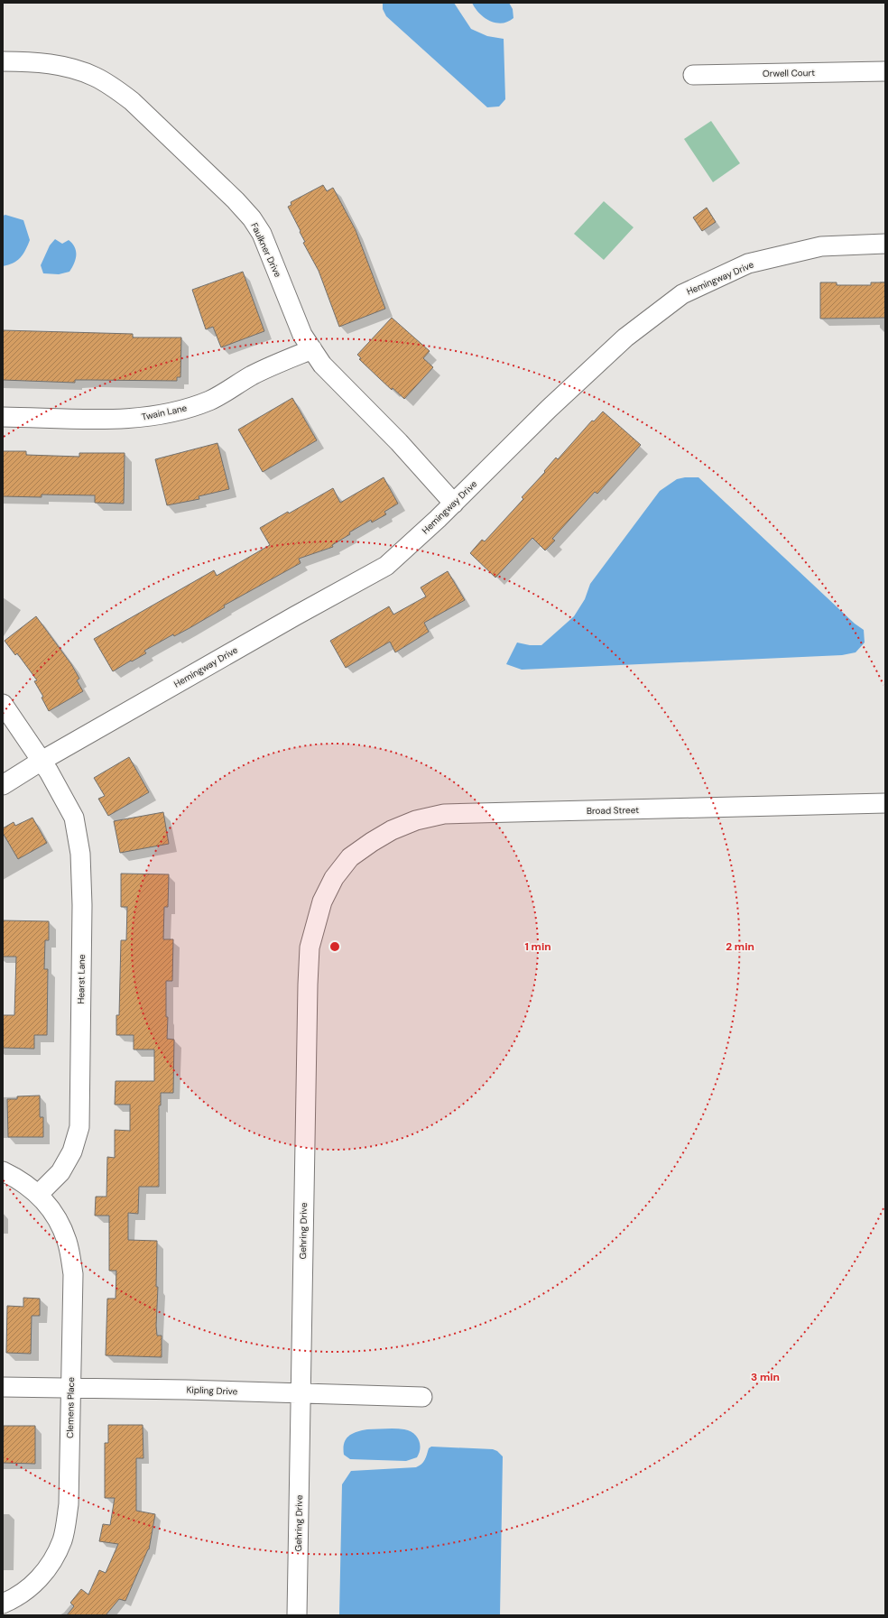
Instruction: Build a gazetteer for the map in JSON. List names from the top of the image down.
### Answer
{
  "streets": {
    "street": [
      "Orwell Court",
      "Faulkner Drive",
      "Hemingway Drive",
      "Twain Lane",
      "Broad Street",
      "Hearst Lane",
      "Gehring Drive",
      "Kipling Drive",
      "Clemens Place"
    ]
  },
  "crossings": [
    ["Faulkner Drive", "Hemingway Drive"],
    ["Faulkner Drive", "Twain Lane"],
    ["Hemingway Drive", "Hearst Lane"],
    ["Broad Street", "Gehring Drive"],
    ["Hearst Lane", "Clemens Place"],
    ["Gehring Drive", "Kipling Drive"],
    ["Kipling Drive", "Clemens Place"]
  ],
  "rings": ["1 min", "2 min", "3 min"]
}
